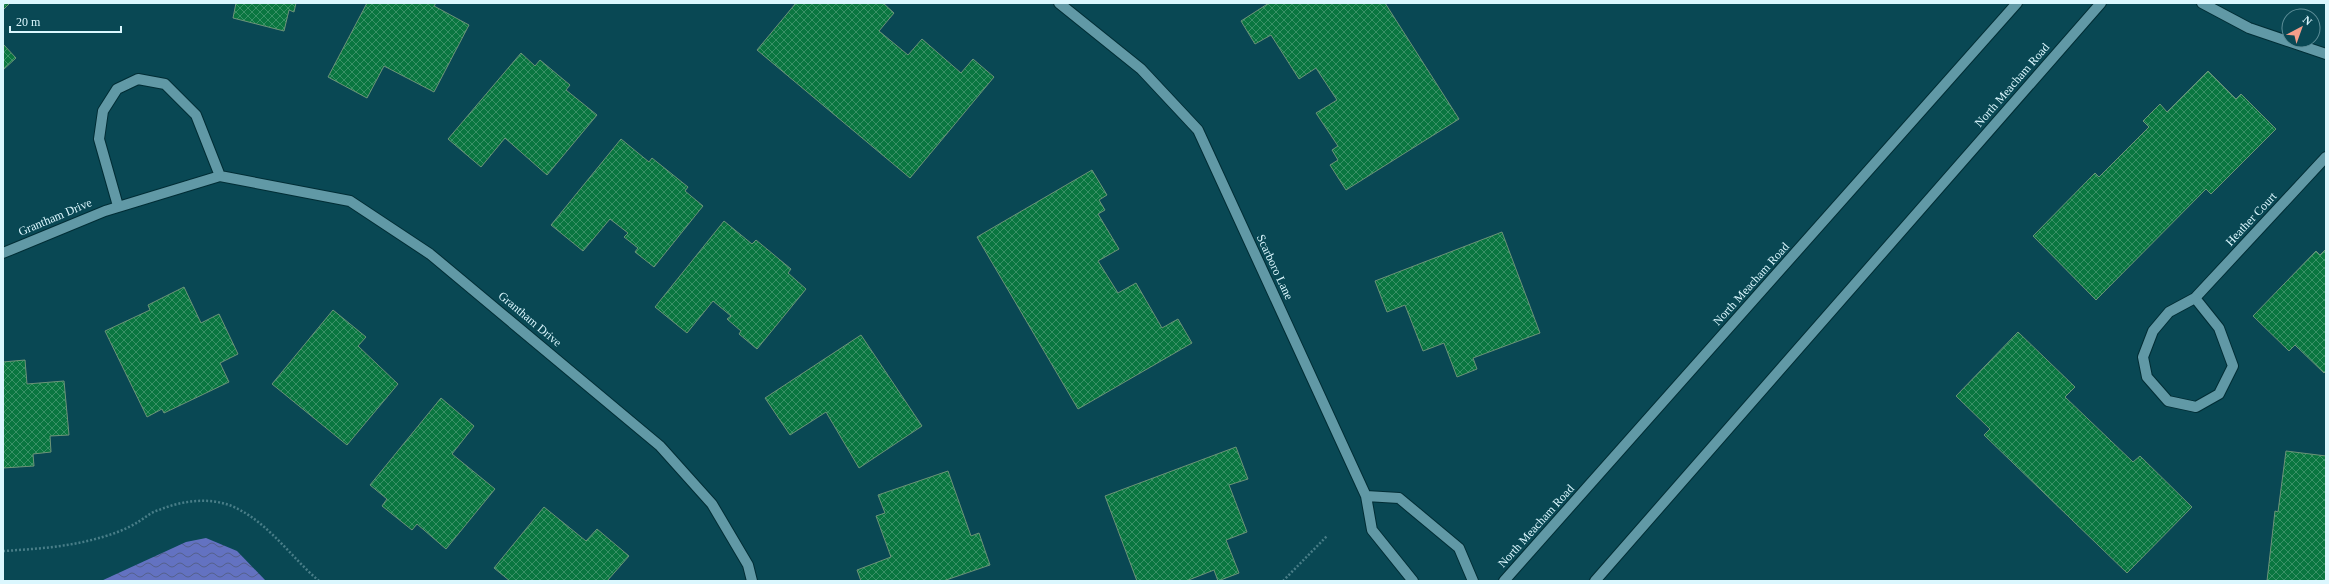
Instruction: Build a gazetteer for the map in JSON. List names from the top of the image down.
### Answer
{
  "streets": {
    "street": [
      "North Meacham Road",
      "Grantham Drive",
      "Heather Court",
      "Scarboro Lane"
    ]
  },
  "scale_bar": "20 m",
  "north": "top right"
}
